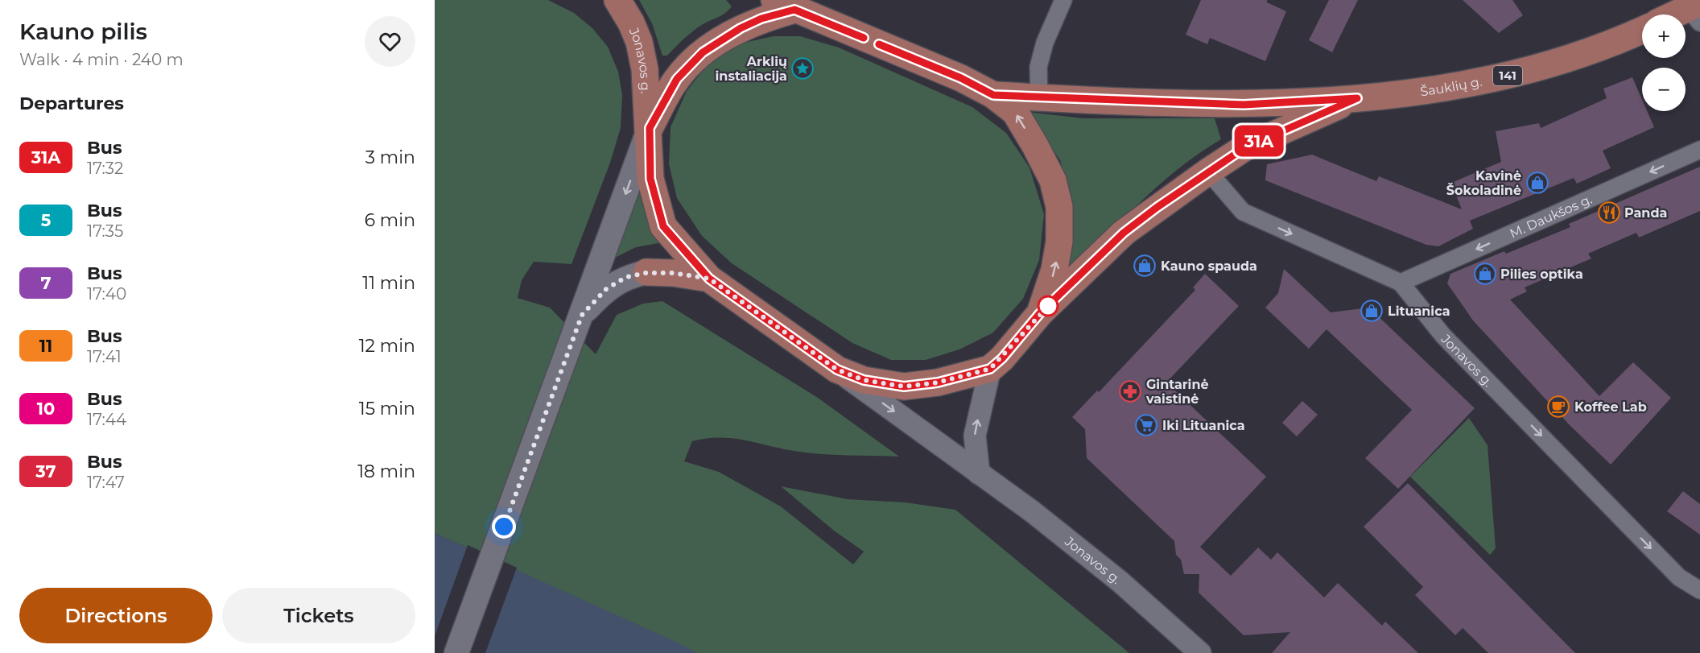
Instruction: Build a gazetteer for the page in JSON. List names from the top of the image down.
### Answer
{
  "streets": {
    "main road": ["Jonavos g.", "141", "Šauklių g."],
    "street": ["M. Daukšos g."]
  },
  "crossings": [
    ["Jonavos g.", "141"],
    ["Jonavos g.", "Šauklių g."],
    ["Jonavos g.", "M. Daukšos g."],
    ["141", "Šauklių g."]
  ],
  "one_way": ["Jonavos g.", "M. Daukšos g."],
  "places": {
    "place": ["Arklių instaliacija"],
    "shop": [
      "Kavinė Šokoladinė",
      "Kauno spauda",
      "Pilies optika",
      "Lituanica"
    ],
    "restaurant": ["Panda"],
    "pharmacy": ["Gintarinė vaistinė"],
    "cafe": ["Koffee Lab"],
    "supermarket": ["Iki Lituanica"]
  },
  "lines": ["bus line 31A"],
  "page": {
    "heading": [
      ["Kauno pilis", "Walk · 4 min · 240 m"],
      "Departures"
    ],
    "on_map": "31A",
    "map_buttons": ["+", "−"],
    "list": [
      {
        "mark": "31A",
        "name": "Bus",
        "note": "17:32",
        "value": "3 min"
      },
      {
        "mark": "5",
        "name": "Bus",
        "note": "17:35",
        "value": "6 min"
      },
      {
        "mark": "7",
        "name": "Bus",
        "note": "17:40",
        "value": "11 min"
      },
      {
        "mark": "11",
        "name": "Bus",
        "note": "17:41",
        "value": "12 min"
      },
      {
        "mark": "10",
        "name": "Bus",
        "note": "17:44",
        "value": "15 min"
      },
      {
        "mark": "37",
        "name": "Bus",
        "note": "17:47",
        "value": "18 min"
      }
    ],
    "buttons": ["Directions", "Tickets"]
  }
}
